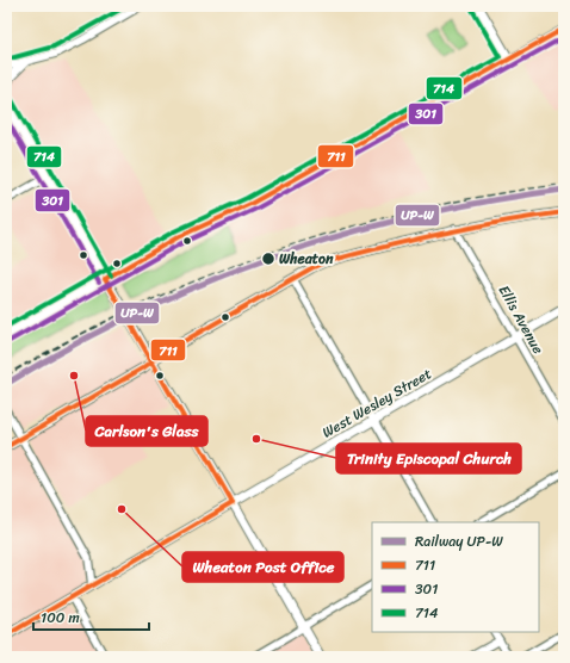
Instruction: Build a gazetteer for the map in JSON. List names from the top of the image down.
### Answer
{
  "streets": {
    "street": ["Ellis Avenue", "West Wesley Street"]
  },
  "crossings": [
    ["Ellis Avenue", "West Wesley Street"]
  ],
  "places": [
    "Wheaton",
    "Carlson's Glass",
    "Trinity Episcopal Church",
    "Wheaton Post Office"
  ],
  "lines": [
    "transit line 714",
    "transit line 711",
    "transit line 301",
    "rail line UP-W"
  ],
  "legend": [
    "Railway UP-W",
    "711",
    "301",
    "714"
  ],
  "scale_bar": "100 m"
}
